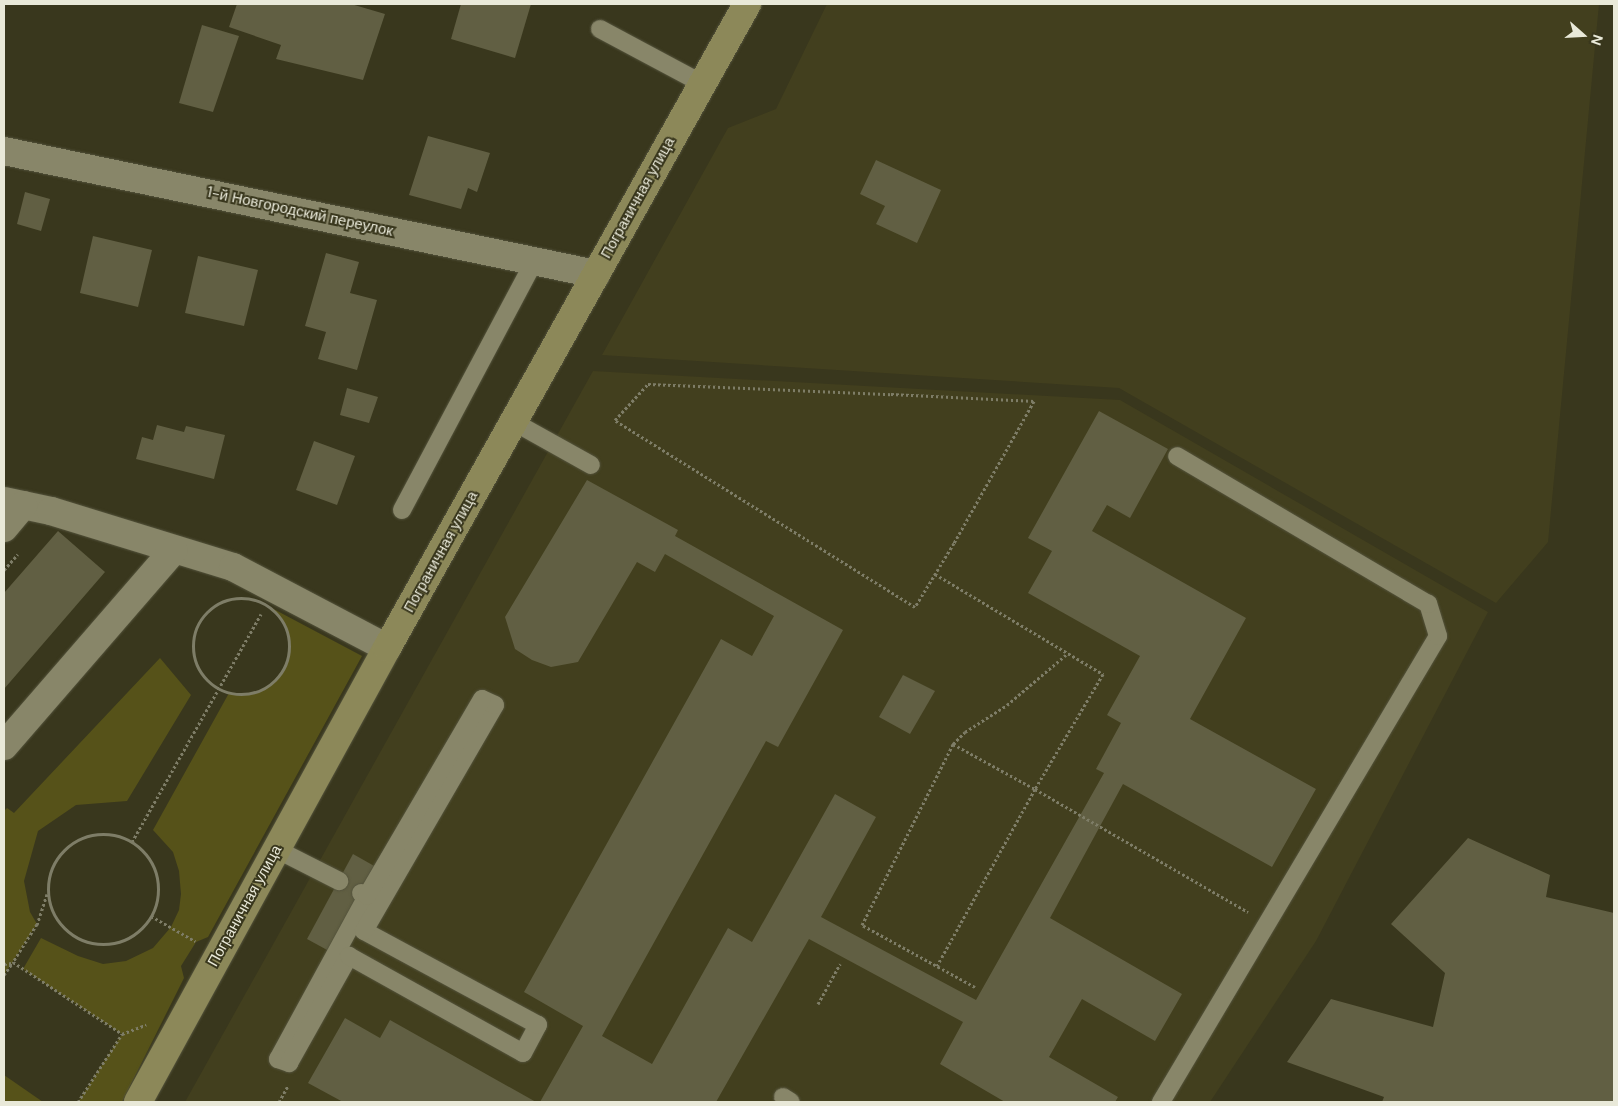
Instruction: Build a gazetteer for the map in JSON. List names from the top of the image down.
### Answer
{
  "streets": {
    "street": ["Пограничная улица", "1-й Новгородский переулок"]
  },
  "crossings": [
    ["Пограничная улица", "1-й Новгородский переулок"]
  ],
  "north": "right"
}
